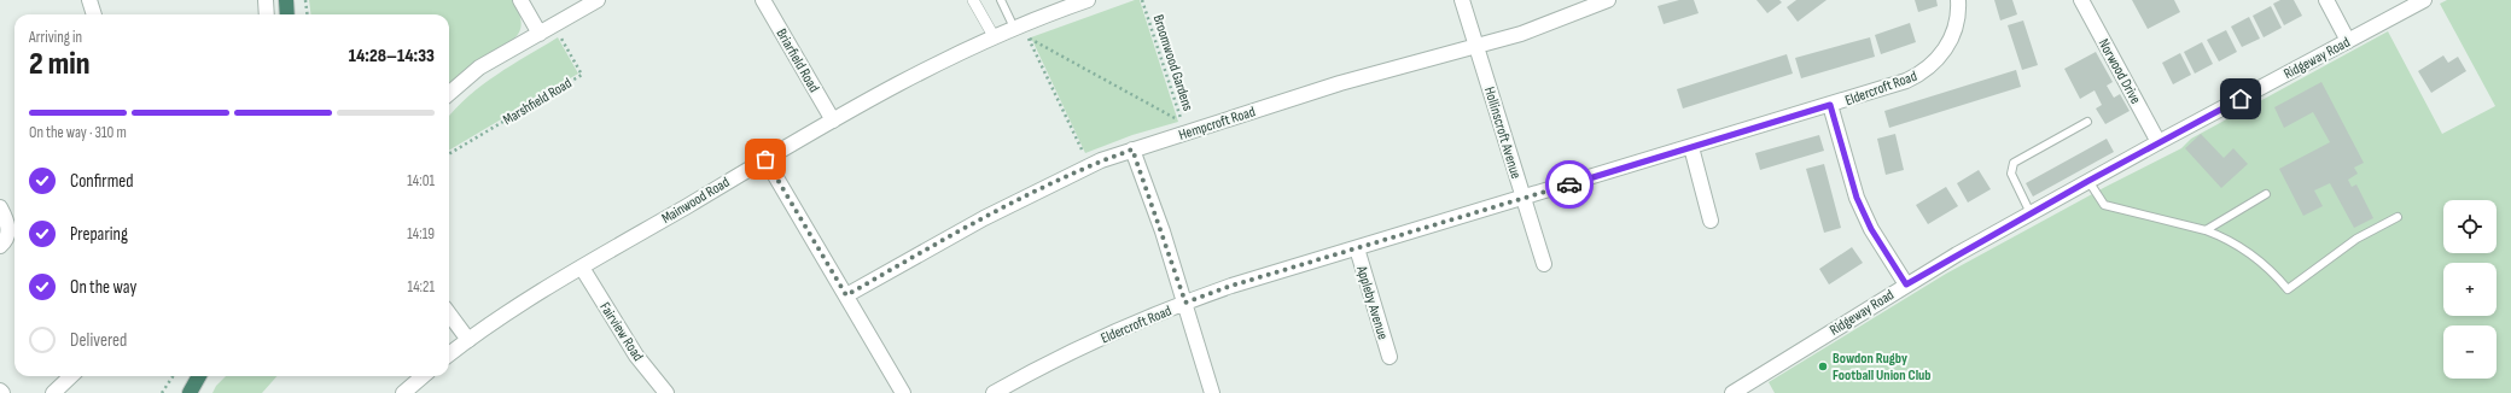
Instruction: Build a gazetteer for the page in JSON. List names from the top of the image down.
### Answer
{
  "streets": {
    "street": [
      "Ridgeway Road",
      "Briarfield Road",
      "Norwood Drive",
      "Eldercroft Road",
      "Hempcroft Road",
      "Hollinscroft Avenue",
      "Mainwood Road",
      "Appleby Avenue",
      "Fairview Road"
    ],
    "path": ["Broomwood Gardens", "Marshfield Road"]
  },
  "crossings": [
    ["Ridgeway Road", "Norwood Drive"],
    ["Briarfield Road", "Mainwood Road"],
    ["Eldercroft Road", "Hollinscroft Avenue"],
    ["Eldercroft Road", "Appleby Avenue"],
    ["Hempcroft Road", "Hollinscroft Avenue"],
    ["Mainwood Road", "Fairview Road"]
  ],
  "places": ["Bowdon Rugby Football Union Club"],
  "page": {
    "heading": ["2 min", "Arriving in", "14:28–14:33"],
    "bar": "On the way · 310 m",
    "list": [
      ["Confirmed", "14:01"],
      ["Preparing", "14:19"],
      ["On the way", "14:21"],
      "Delivered"
    ],
    "map_buttons": ["+", "−"]
  }
}
